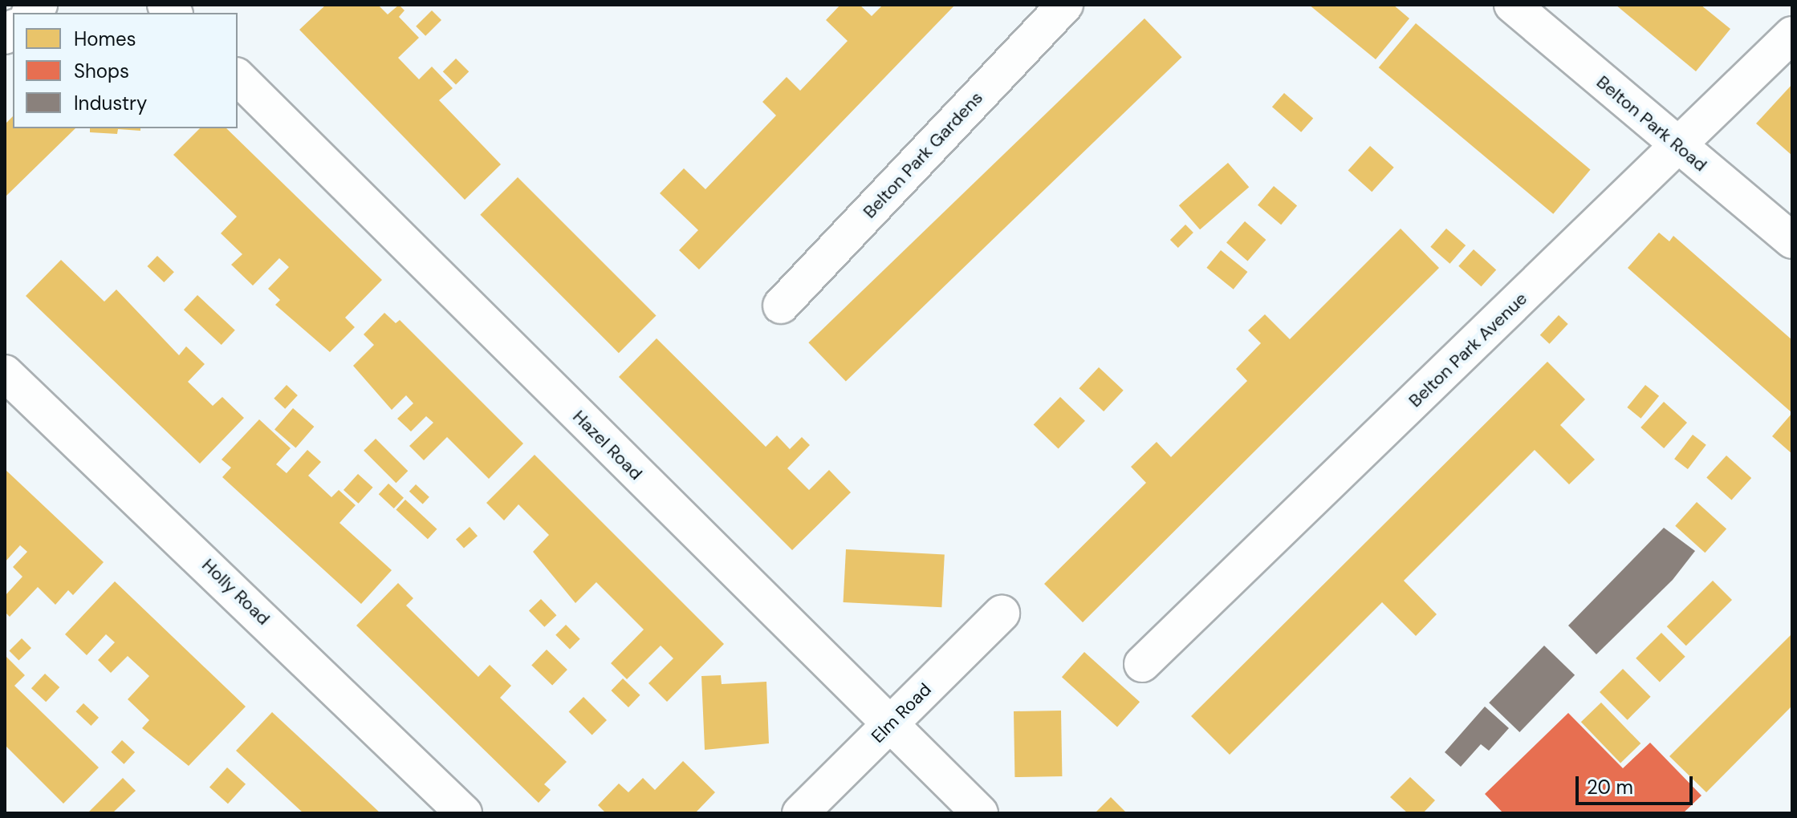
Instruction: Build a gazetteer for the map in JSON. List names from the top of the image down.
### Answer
{
  "streets": {
    "street": [
      "Belton Park Road",
      "Belton Park Gardens",
      "Belton Park Avenue",
      "Hazel Road",
      "Holly Road",
      "Elm Road"
    ]
  },
  "crossings": [
    ["Belton Park Road", "Belton Park Avenue"],
    ["Hazel Road", "Elm Road"]
  ],
  "legend": ["Homes", "Shops", "Industry"],
  "scale_bar": "20 m"
}
